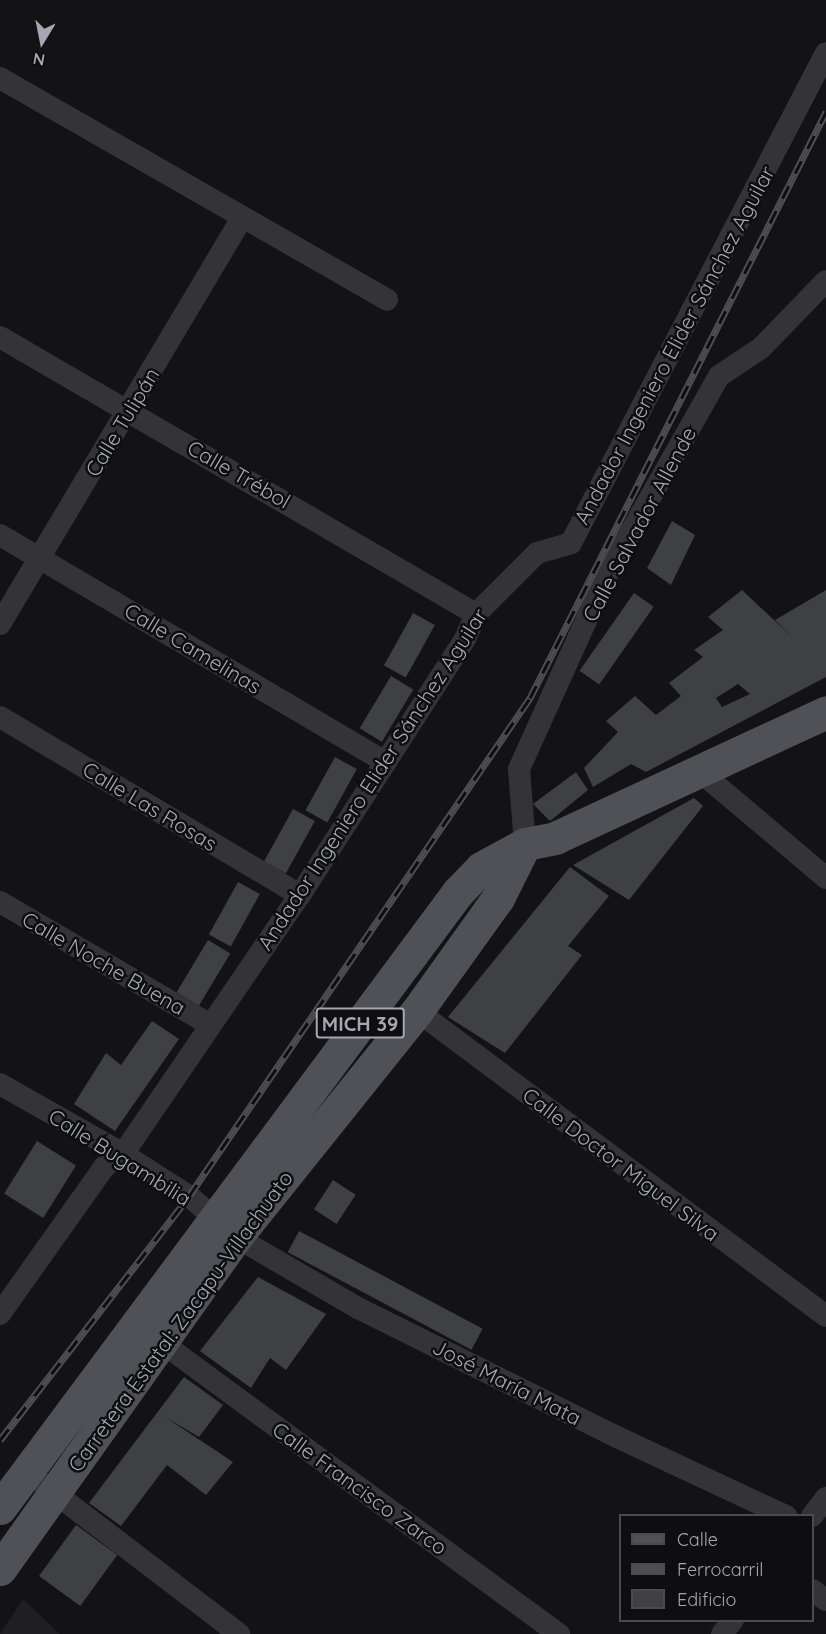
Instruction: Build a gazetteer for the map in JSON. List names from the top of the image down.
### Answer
{
  "streets": {
    "main road": ["MICH 39", "Carretera Estatal: Zacapu-Villachuato"],
    "street": [
      "Andador Ingeniero Elider Sánchez Aguilar",
      "Calle Tulipán",
      "Calle Trébol",
      "Calle Salvador Allende",
      "Calle Camelinas",
      "Calle Las Rosas",
      "Calle Noche Buena",
      "Calle Bugambilia",
      "Calle Doctor Miguel Silva",
      "José María Mata",
      "Calle Francisco Zarco"
    ]
  },
  "crossings": [
    ["Andador Ingeniero Elider Sánchez Aguilar", "Calle Trébol"],
    ["Andador Ingeniero Elider Sánchez Aguilar", "Calle Camelinas"],
    ["Andador Ingeniero Elider Sánchez Aguilar", "Calle Las Rosas"],
    ["Andador Ingeniero Elider Sánchez Aguilar", "Calle Noche Buena"],
    ["Andador Ingeniero Elider Sánchez Aguilar", "Calle Bugambilia"],
    ["Calle Tulipán", "Calle Trébol"],
    ["Calle Tulipán", "Calle Camelinas"],
    ["Calle Salvador Allende", "MICH 39"],
    ["Calle Salvador Allende", "Carretera Estatal: Zacapu-Villachuato"],
    ["MICH 39", "Calle Bugambilia"],
    ["MICH 39", "Carretera Estatal: Zacapu-Villachuato"],
    ["MICH 39", "José María Mata"],
    ["Calle Bugambilia", "Carretera Estatal: Zacapu-Villachuato"],
    ["Calle Bugambilia", "José María Mata"],
    ["Calle Doctor Miguel Silva", "Carretera Estatal: Zacapu-Villachuato"],
    ["Carretera Estatal: Zacapu-Villachuato", "José María Mata"],
    ["Carretera Estatal: Zacapu-Villachuato", "Calle Francisco Zarco"]
  ],
  "legend": ["Calle", "Ferrocarril", "Edificio"],
  "north": "bottom"
}
